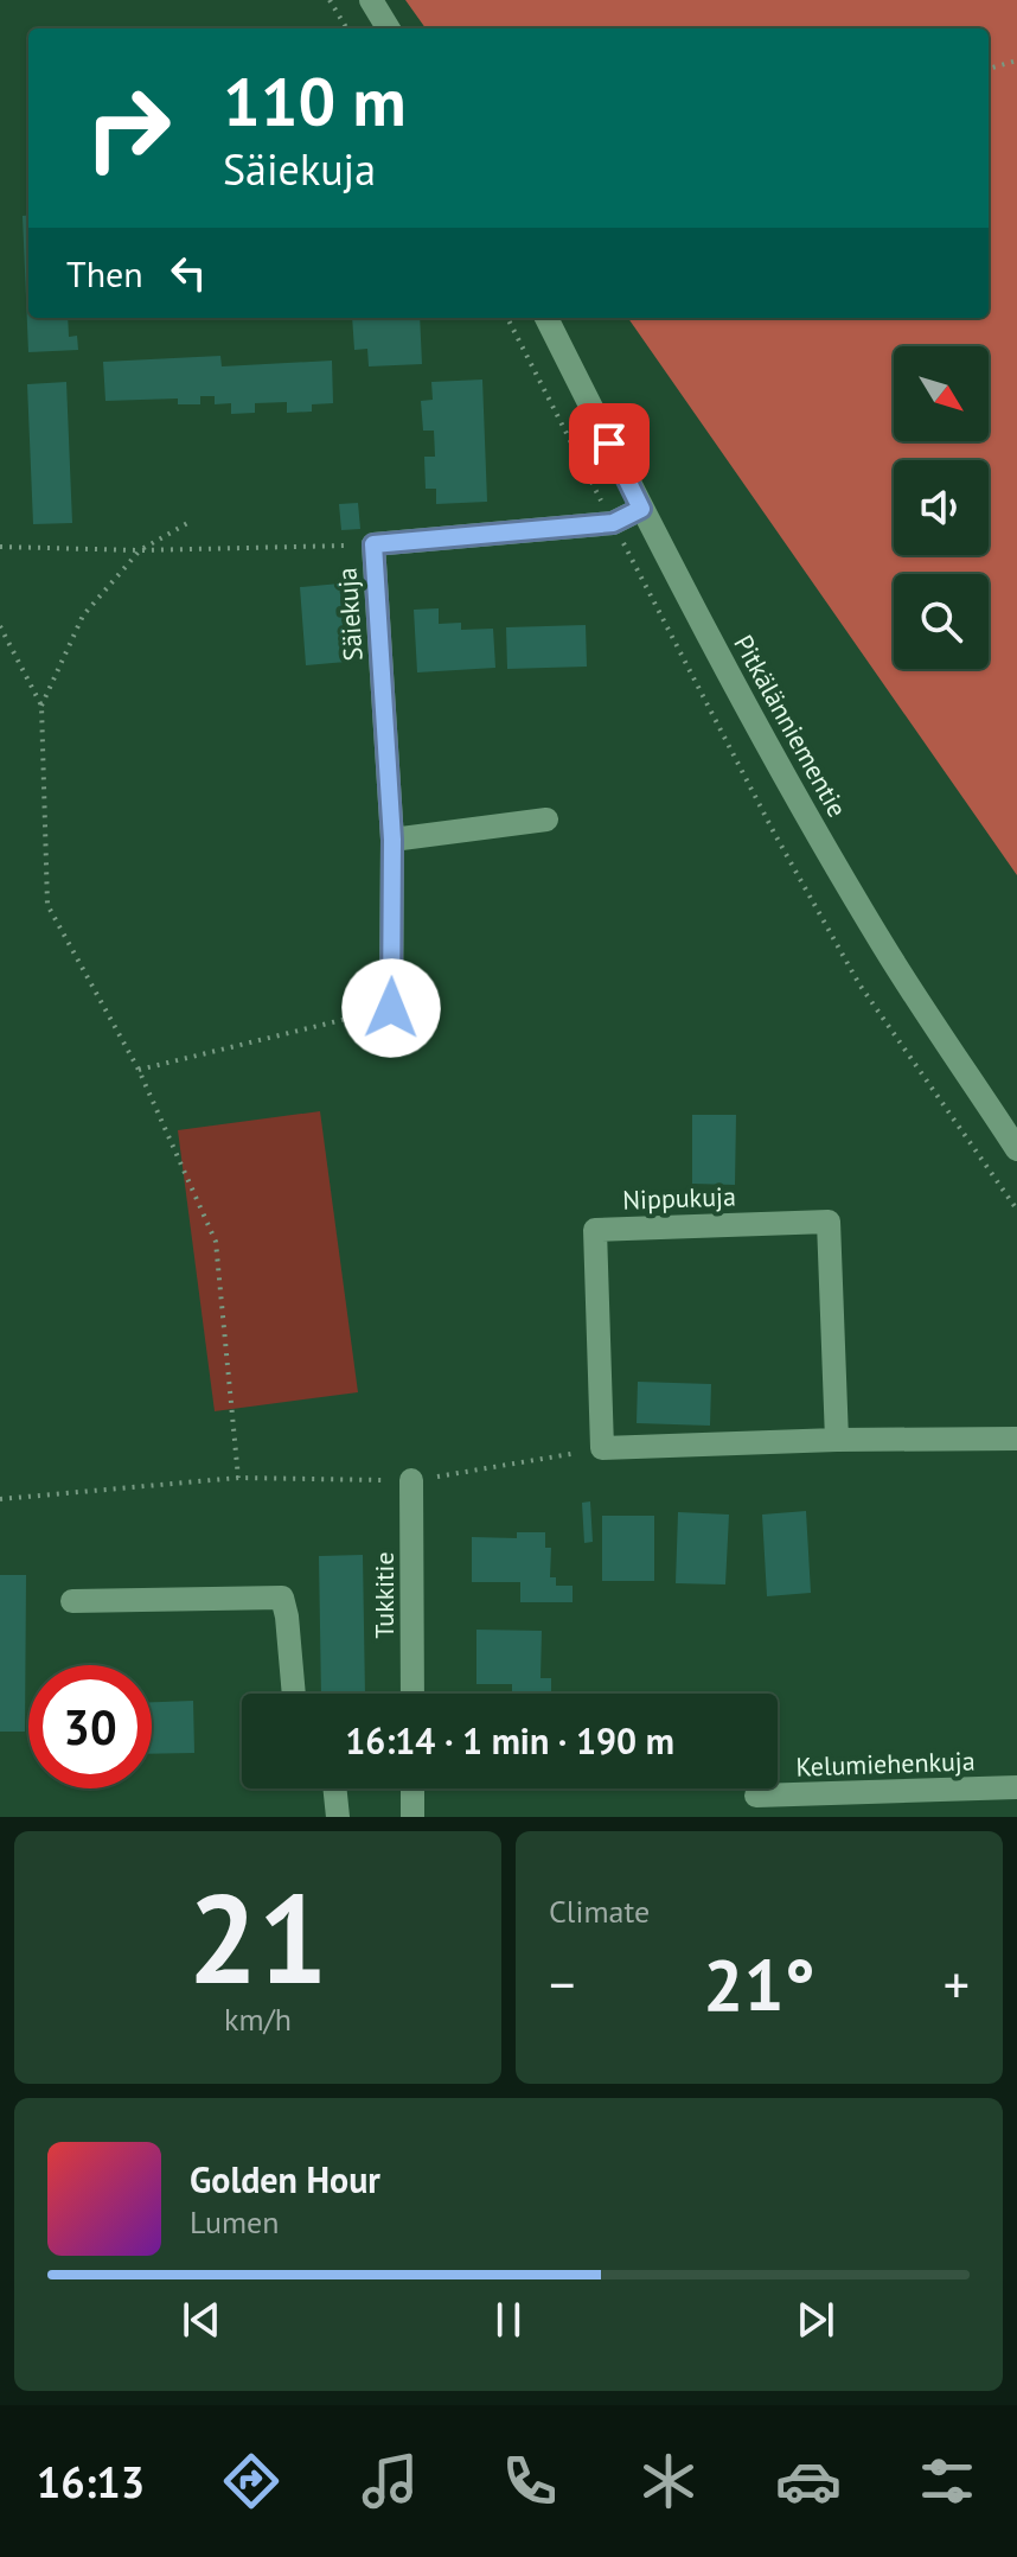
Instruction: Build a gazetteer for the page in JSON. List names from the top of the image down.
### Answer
{
  "streets": {
    "street": [
      "Säiekuja",
      "Pitkälänniementie",
      "Nippukuja",
      "Tukkitie",
      "Kelumiehenkuja"
    ]
  },
  "crossings": [
    ["Säiekuja", "Pitkälänniementie"]
  ],
  "north": "bottom right",
  "page": {
    "turn": ["110 m", "Säiekuja"],
    "then": "Then",
    "limit": "30",
    "trip": "16:14 · 1 min · 190 m",
    "tile": [
      ["21", "km/h"],
      "Climate"
    ],
    "heat": ["−", "21°", "+"],
    "song": ["Golden Hour", "Lumen"],
    "tabs": "16:13"
  }
}
